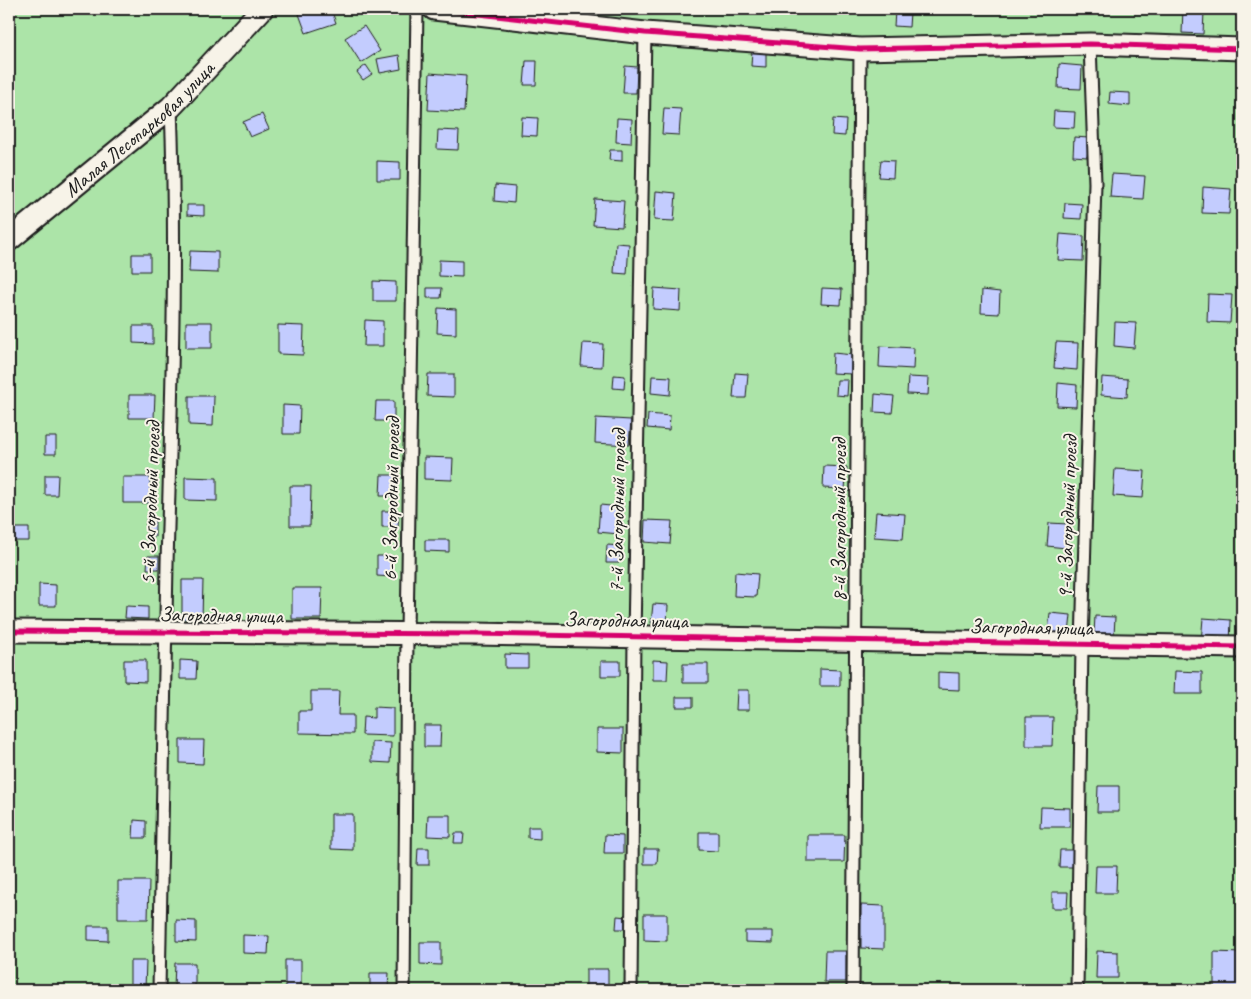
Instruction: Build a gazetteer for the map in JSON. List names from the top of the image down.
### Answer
{
  "streets": {
    "street": ["Малая Лесопарковая улица", "Загородная улица"],
    "lane": [
      "6-й Загородный проезд",
      "5-й Загородный проезд",
      "7-й Загородный проезд",
      "9-й Загородный проезд",
      "8-й Загородный проезд"
    ]
  },
  "crossings": [
    ["Малая Лесопарковая улица", "5-й Загородный проезд"],
    ["6-й Загородный проезд", "Загородная улица"],
    ["5-й Загородный проезд", "Загородная улица"],
    ["7-й Загородный проезд", "Загородная улица"],
    ["9-й Загородный проезд", "Загородная улица"],
    ["8-й Загородный проезд", "Загородная улица"]
  ]
}
